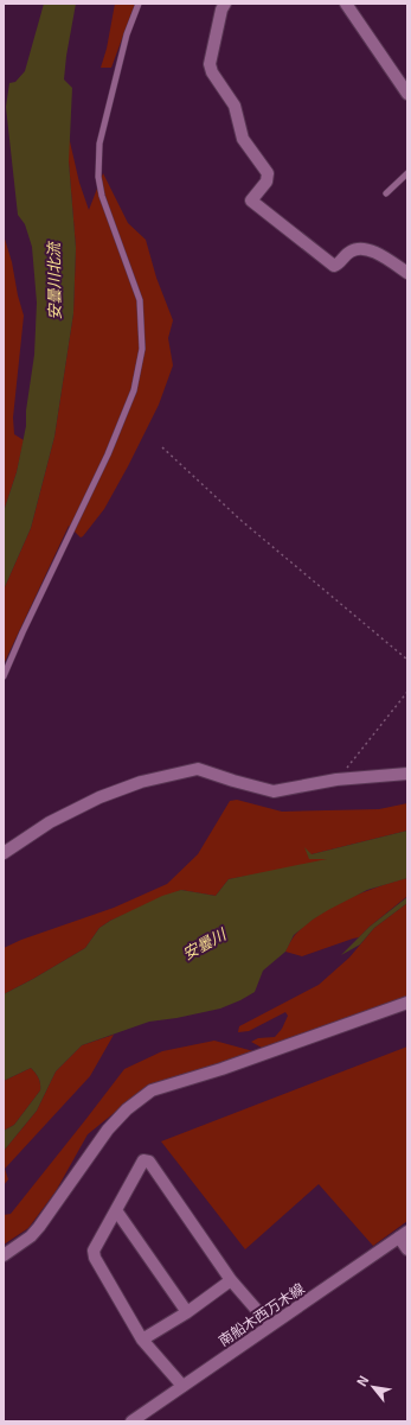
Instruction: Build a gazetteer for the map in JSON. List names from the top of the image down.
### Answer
{
  "streets": {
    "street": ["南船木西万木線"]
  },
  "water": ["安曇川北流", "安曇川"],
  "north": "top left"
}
